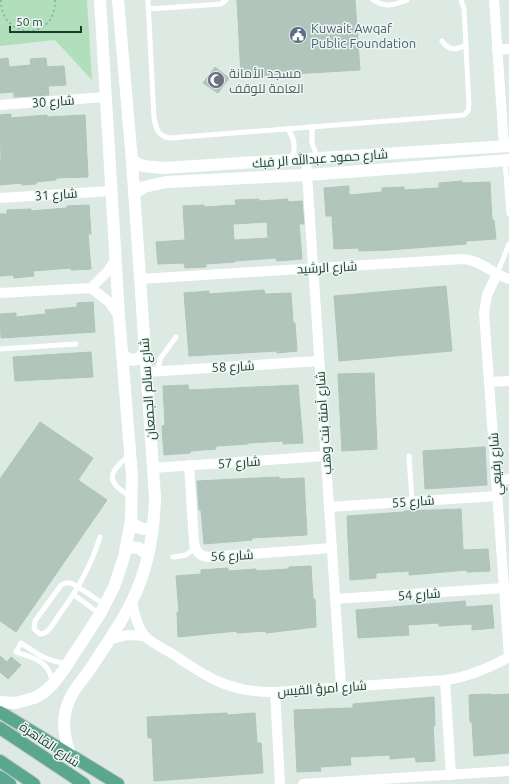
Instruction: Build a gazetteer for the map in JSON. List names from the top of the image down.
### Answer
{
  "streets": {
    "main road": ["شارع القاهرة"],
    "street": [
      "شارع 30",
      "شارع حمود عبدالله الر فبك",
      "شارع 31",
      "شارع الرشيد",
      "شارع 58",
      "شارع سالم الجمعان",
      "شارع آمنة بنت وهب",
      "شارع 57",
      "شارع رفيعي",
      "شارع 55",
      "شارع 56",
      "شارع 54",
      "شارع امرؤ القيس"
    ]
  },
  "crossings": [
    ["شارع 30", "شارع سالم الجمعان"],
    ["شارع حمود عبدالله الر فبك", "شارع سالم الجمعان"],
    ["شارع حمود عبدالله الر فبك", "شارع آمنة بنت وهب"],
    ["شارع 31", "شارع سالم الجمعان"],
    ["شارع الرشيد", "شارع سالم الجمعان"],
    ["شارع الرشيد", "شارع آمنة بنت وهب"],
    ["شارع الرشيد", "شارع رفيعي"],
    ["شارع 58", "شارع سالم الجمعان"],
    ["شارع 58", "شارع آمنة بنت وهب"],
    ["شارع سالم الجمعان", "شارع 57"],
    ["شارع آمنة بنت وهب", "شارع 57"],
    ["شارع آمنة بنت وهب", "شارع 55"],
    ["شارع آمنة بنت وهب", "شارع 56"],
    ["شارع آمنة بنت وهب", "شارع 54"],
    ["شارع آمنة بنت وهب", "شارع امرؤ القيس"],
    ["شارع 57", "شارع 56"],
    ["شارع رفيعي", "شارع 55"],
    ["شارع رفيعي", "شارع 54"],
    ["شارع رفيعي", "شارع امرؤ القيس"]
  ],
  "places": {
    "public building": ["Kuwait Awqaf Public Foundation"],
    "mosque": ["مسجد الأمانة العامة للوقف"]
  },
  "scale_bar": "50 m"
}
